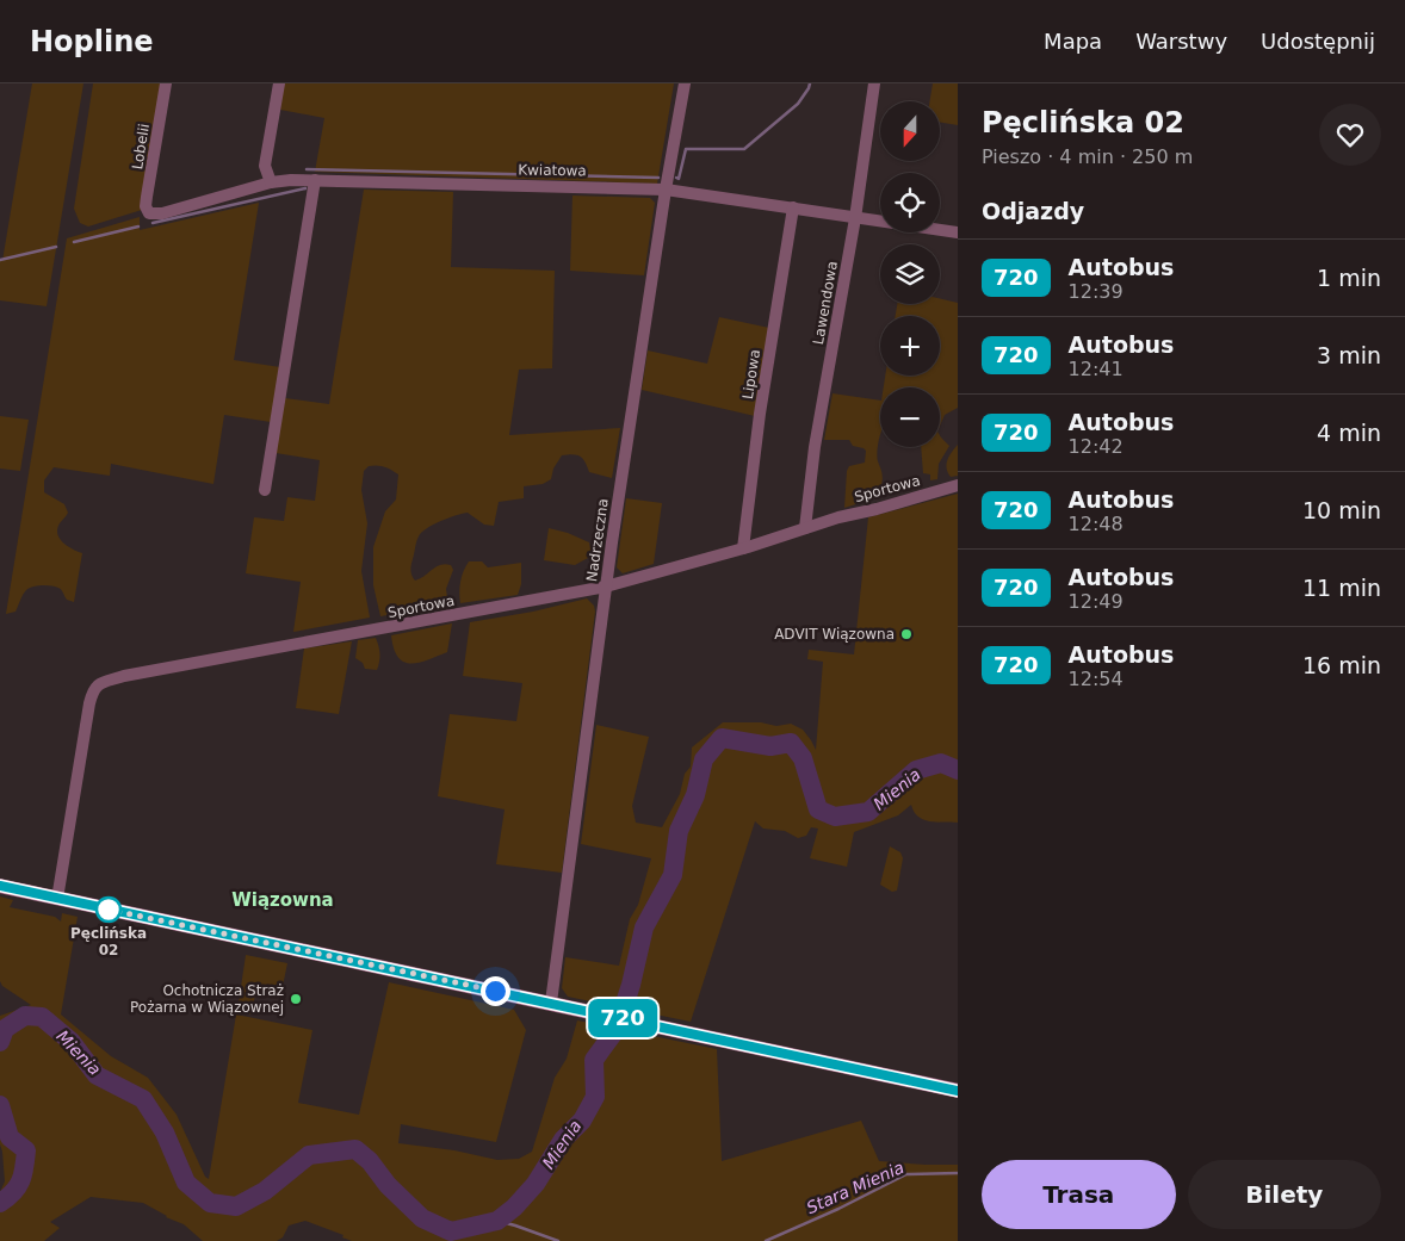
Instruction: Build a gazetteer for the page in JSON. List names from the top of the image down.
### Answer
{
  "streets": {
    "street": [
      "Lobelii",
      "Kwiatowa",
      "Lawendowa",
      "Lipowa",
      "Sportowa",
      "Nadrzeczna"
    ]
  },
  "crossings": [
    ["Lobelii", "Kwiatowa"],
    ["Kwiatowa", "Lawendowa"],
    ["Kwiatowa", "Lipowa"],
    ["Kwiatowa", "Nadrzeczna"],
    ["Lawendowa", "Sportowa"],
    ["Lipowa", "Sportowa"],
    ["Sportowa", "Nadrzeczna"]
  ],
  "districts": ["Wiązowna"],
  "water": ["Mienia", "Stara Mienia"],
  "places": ["ADVIT Wiązowna", "Pęclińska 02", "Ochotnicza Straż Pożarna w Wiązownej"],
  "lines": ["bus line 720"],
  "north": "bottom",
  "page": {
    "header": "Hopline",
    "nav": ["Mapa", "Warstwy", "Udostępnij"],
    "on_map": "720",
    "heading": [
      ["Pęclińska 02", "Pieszo · 4 min · 250 m"],
      "Odjazdy"
    ],
    "map_buttons": ["+", "−"],
    "list": [
      {
        "mark": "720",
        "name": "Autobus",
        "note": "12:39",
        "value": "1 min"
      },
      {
        "mark": "720",
        "name": "Autobus",
        "note": "12:41",
        "value": "3 min"
      },
      {
        "mark": "720",
        "name": "Autobus",
        "note": "12:42",
        "value": "4 min"
      },
      {
        "mark": "720",
        "name": "Autobus",
        "note": "12:48",
        "value": "10 min"
      },
      {
        "mark": "720",
        "name": "Autobus",
        "note": "12:49",
        "value": "11 min"
      },
      {
        "mark": "720",
        "name": "Autobus",
        "note": "12:54",
        "value": "16 min"
      }
    ],
    "buttons": ["Trasa", "Bilety"]
  }
}
